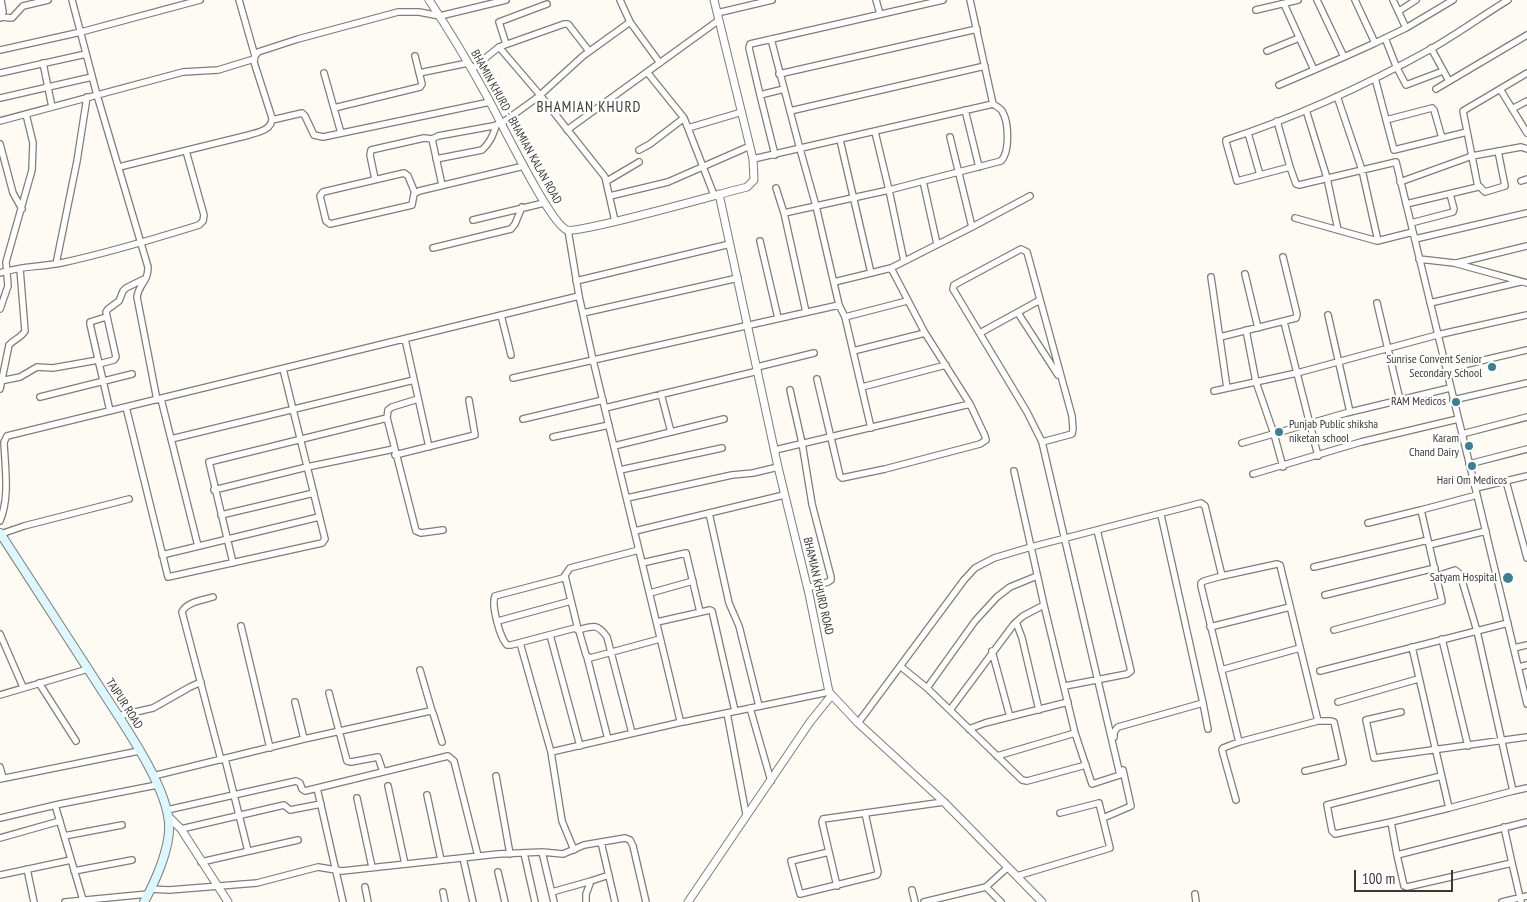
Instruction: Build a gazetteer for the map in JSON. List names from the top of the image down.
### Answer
{
  "streets": {
    "main road": ["TAJPUR ROAD"],
    "street": ["BHAMIN KHURD - BHAMIAN KALAN ROAD", "BHAMIAN KHURD ROAD"]
  },
  "districts": ["BHAMIAN KHURD"],
  "places": [
    "Sunrise Convent Senior Secondary School",
    "RAM Medicos",
    "Punjab Public shiksha niketan school",
    "Karam Chand Dairy",
    "Hari Om Medicos",
    "Satyam Hospital"
  ],
  "scale_bar": "100 m"
}
